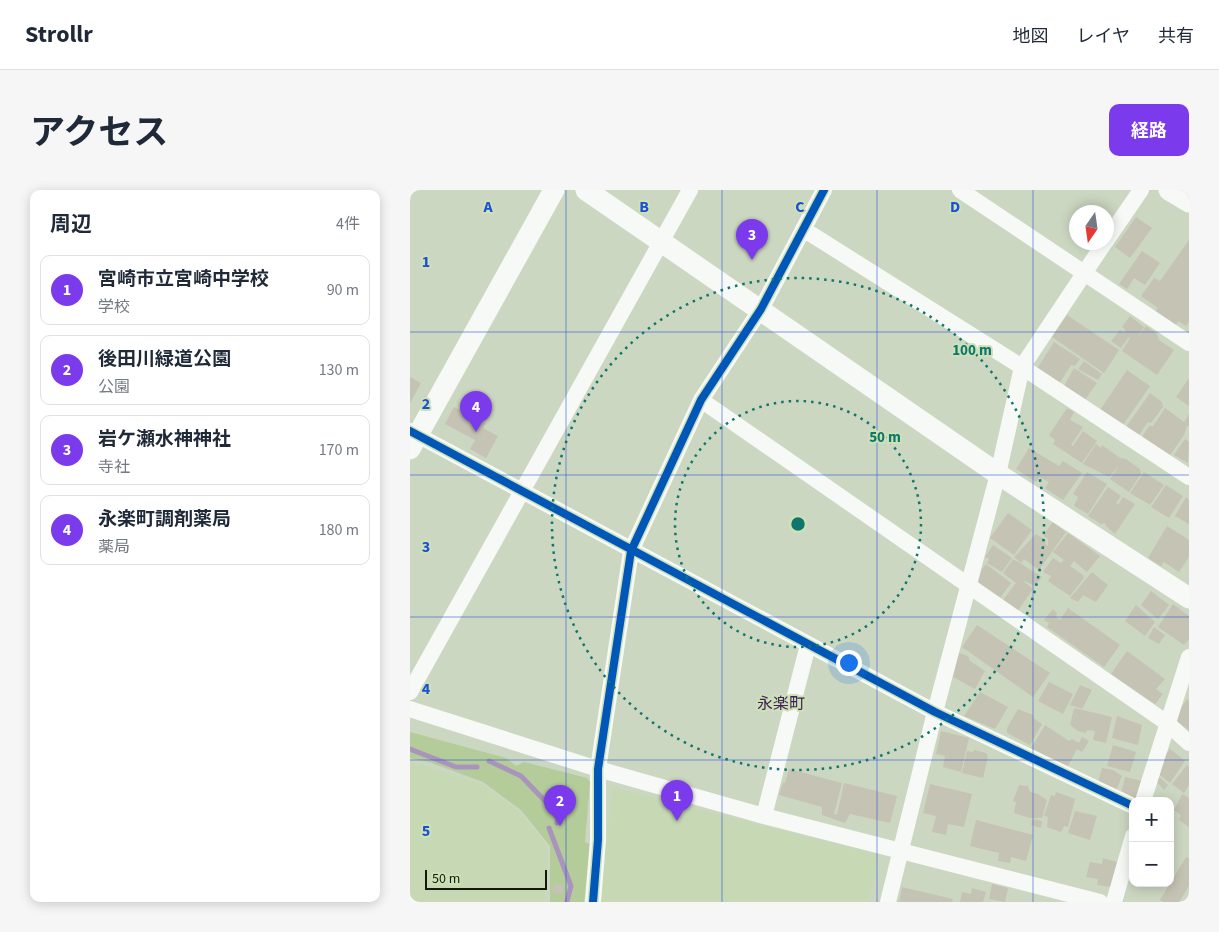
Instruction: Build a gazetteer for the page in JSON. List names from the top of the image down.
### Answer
{
  "districts": ["永楽町"],
  "scale_bar": "50 m",
  "north": "bottom",
  "page": {
    "header": "Strollr",
    "nav": ["地図", "レイヤ", "共有"],
    "title": "アクセス",
    "buttons": "経路",
    "heading": ["周辺", "4件"],
    "pins": [
      "3",
      "4",
      "1",
      "2"
    ],
    "list": [
      {
        "mark": "1",
        "name": "宮崎市立宮崎中学校",
        "note": "学校",
        "value": "90 m"
      },
      {
        "mark": "2",
        "name": "後田川緑道公園",
        "note": "公園",
        "value": "130 m"
      },
      {
        "mark": "3",
        "name": "岩ケ瀬水神神社",
        "note": "寺社",
        "value": "170 m"
      },
      {
        "mark": "4",
        "name": "永楽町調剤薬局",
        "note": "薬局",
        "value": "180 m"
      }
    ],
    "map_buttons": ["+", "−"],
    "scale": "50 m"
  },
  "grid": {
    "columns": [
      "A",
      "B",
      "C",
      "D"
    ],
    "rows": [
      "1",
      "2",
      "3",
      "4",
      "5"
    ]
  },
  "rings": ["100 m", "50 m"]
}
